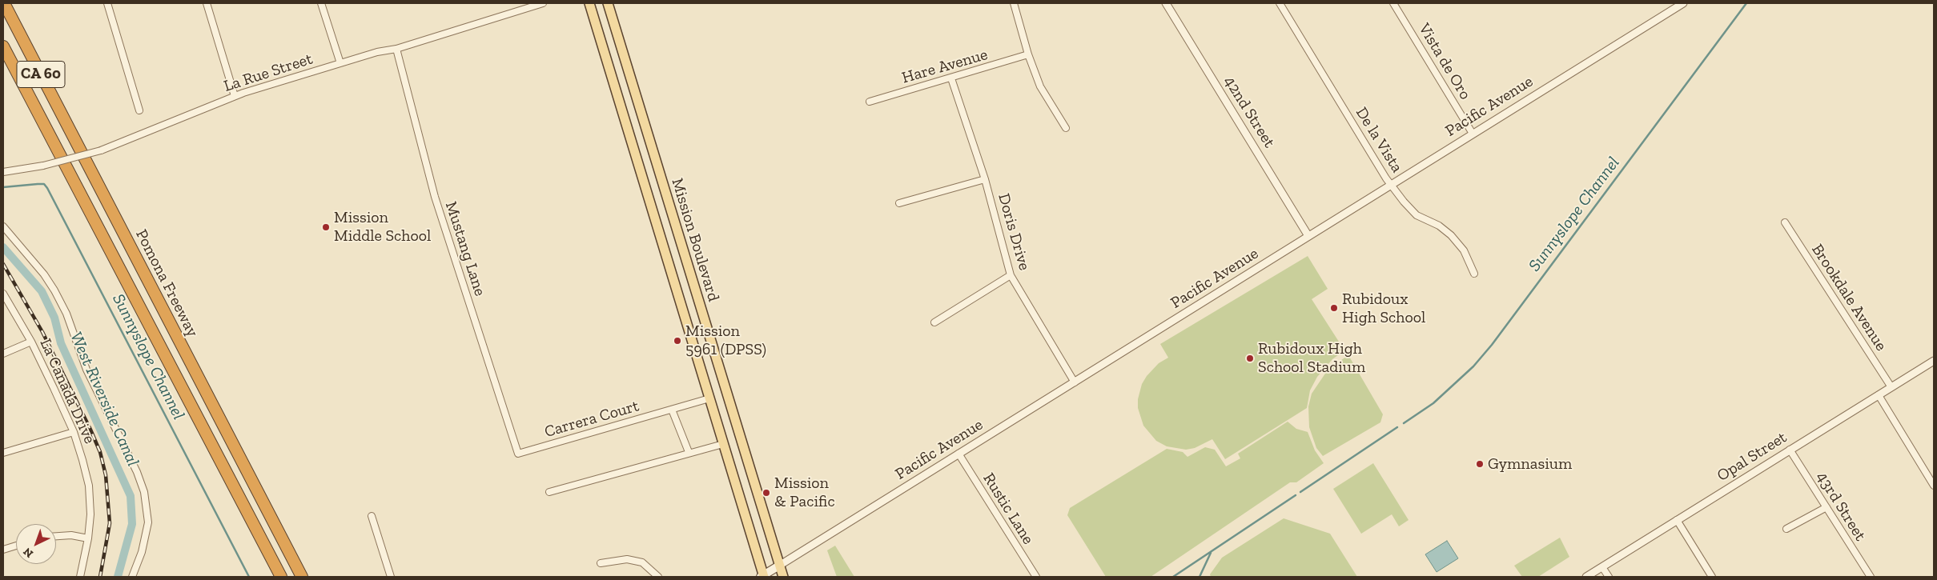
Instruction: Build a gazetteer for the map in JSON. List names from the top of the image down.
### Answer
{
  "streets": {
    "highway": ["CA 60", "Pomona Freeway"],
    "main road": ["Pacific Avenue", "Mission Boulevard"],
    "street": [
      "Vista de Oro",
      "Hare Avenue",
      "La Rue Street",
      "42nd Street",
      "De la Vista",
      "Doris Drive",
      "Mustang Lane",
      "Brookdale Avenue",
      "La Canada Drive",
      "Carrera Court",
      "Opal Street",
      "43rd Street",
      "Rustic Lane"
    ]
  },
  "crossings": [
    ["Vista de Oro", "Pacific Avenue"],
    ["Hare Avenue", "Doris Drive"],
    ["La Rue Street", "Mustang Lane"],
    ["Pacific Avenue", "42nd Street"],
    ["Pacific Avenue", "De la Vista"],
    ["Pacific Avenue", "Doris Drive"],
    ["Pacific Avenue", "Mission Boulevard"],
    ["Pacific Avenue", "Rustic Lane"],
    ["Mission Boulevard", "Carrera Court"],
    ["Mustang Lane", "Carrera Court"],
    ["Brookdale Avenue", "Opal Street"],
    ["Opal Street", "43rd Street"]
  ],
  "water": ["Sunnyslope Channel", "West Riverside Canal"],
  "places": [
    "Mission Middle School",
    "Rubidoux High School",
    "Mission 5961 (DPSS)",
    "Rubidoux High School Stadium",
    "Gymnasium",
    "Mission & Pacific"
  ],
  "north": "bottom left"
}
